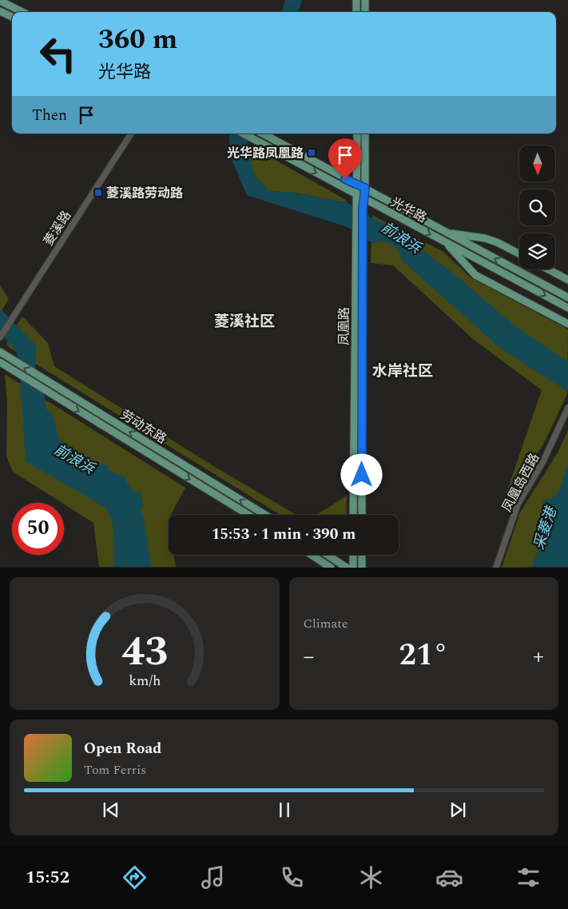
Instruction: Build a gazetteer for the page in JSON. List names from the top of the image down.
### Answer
{
  "streets": {
    "main road": ["光华路", "凤凰路", "劳动东路"],
    "street": ["菱溪路", "凤凰岛西路"]
  },
  "crossings": [
    ["光华路", "凤凰路"]
  ],
  "districts": ["菱溪社区", "水岸社区"],
  "water": ["前浪浜", "采菱港"],
  "places": {
    "transit": ["光华路凤凰路", "菱溪路劳动路"]
  },
  "north": "bottom",
  "page": {
    "turn": ["360 m", "光华路"],
    "then": "Then",
    "limit": "50",
    "trip": "15:53 · 1 min · 390 m",
    "tile": "Climate",
    "heat": ["−", "21°", "+"],
    "song": ["Open Road", "Tom Ferris"],
    "tabs": "15:52",
    "gauge": ["43", "km/h"]
  }
}
